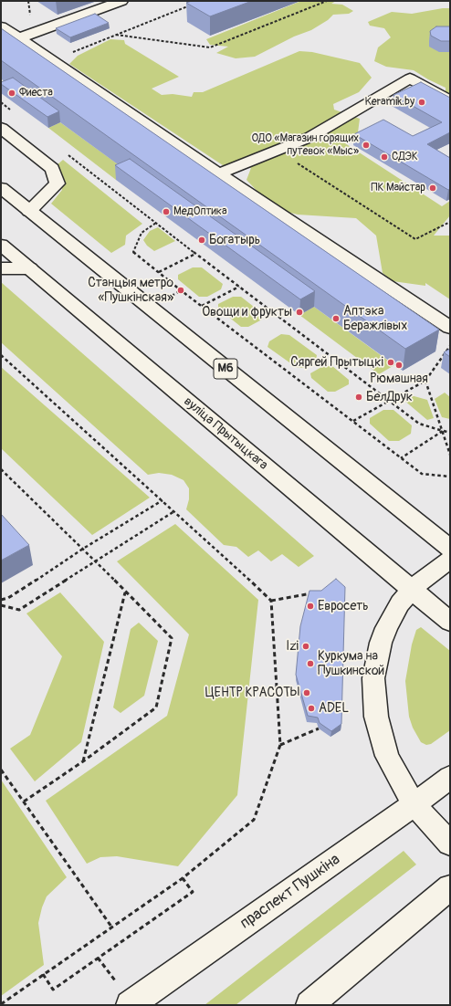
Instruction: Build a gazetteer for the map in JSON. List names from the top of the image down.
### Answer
{
  "streets": {
    "main road": ["М6", "вуліца Прытыцкага", "праспект Пушкіна"]
  },
  "places": [
    "Фиеста",
    "Keramik.by",
    "ОДО «Магазин горящих путевок «Мыс»",
    "СДЭК",
    "ПК Майстар",
    "МедОптика",
    "Богатырь",
    "Станцыя метро «Пушкінская»",
    "Овощи и фрукты",
    "Аптэка Беражлівых",
    "Сяргей Прытыцкі",
    "Рюмашная",
    "БелДрук",
    "Евросеть",
    "Izi",
    "Куркума на Пушкинской",
    "ЦЕНТР КРАСОТЫ",
    "ADEL"
  ]
}
